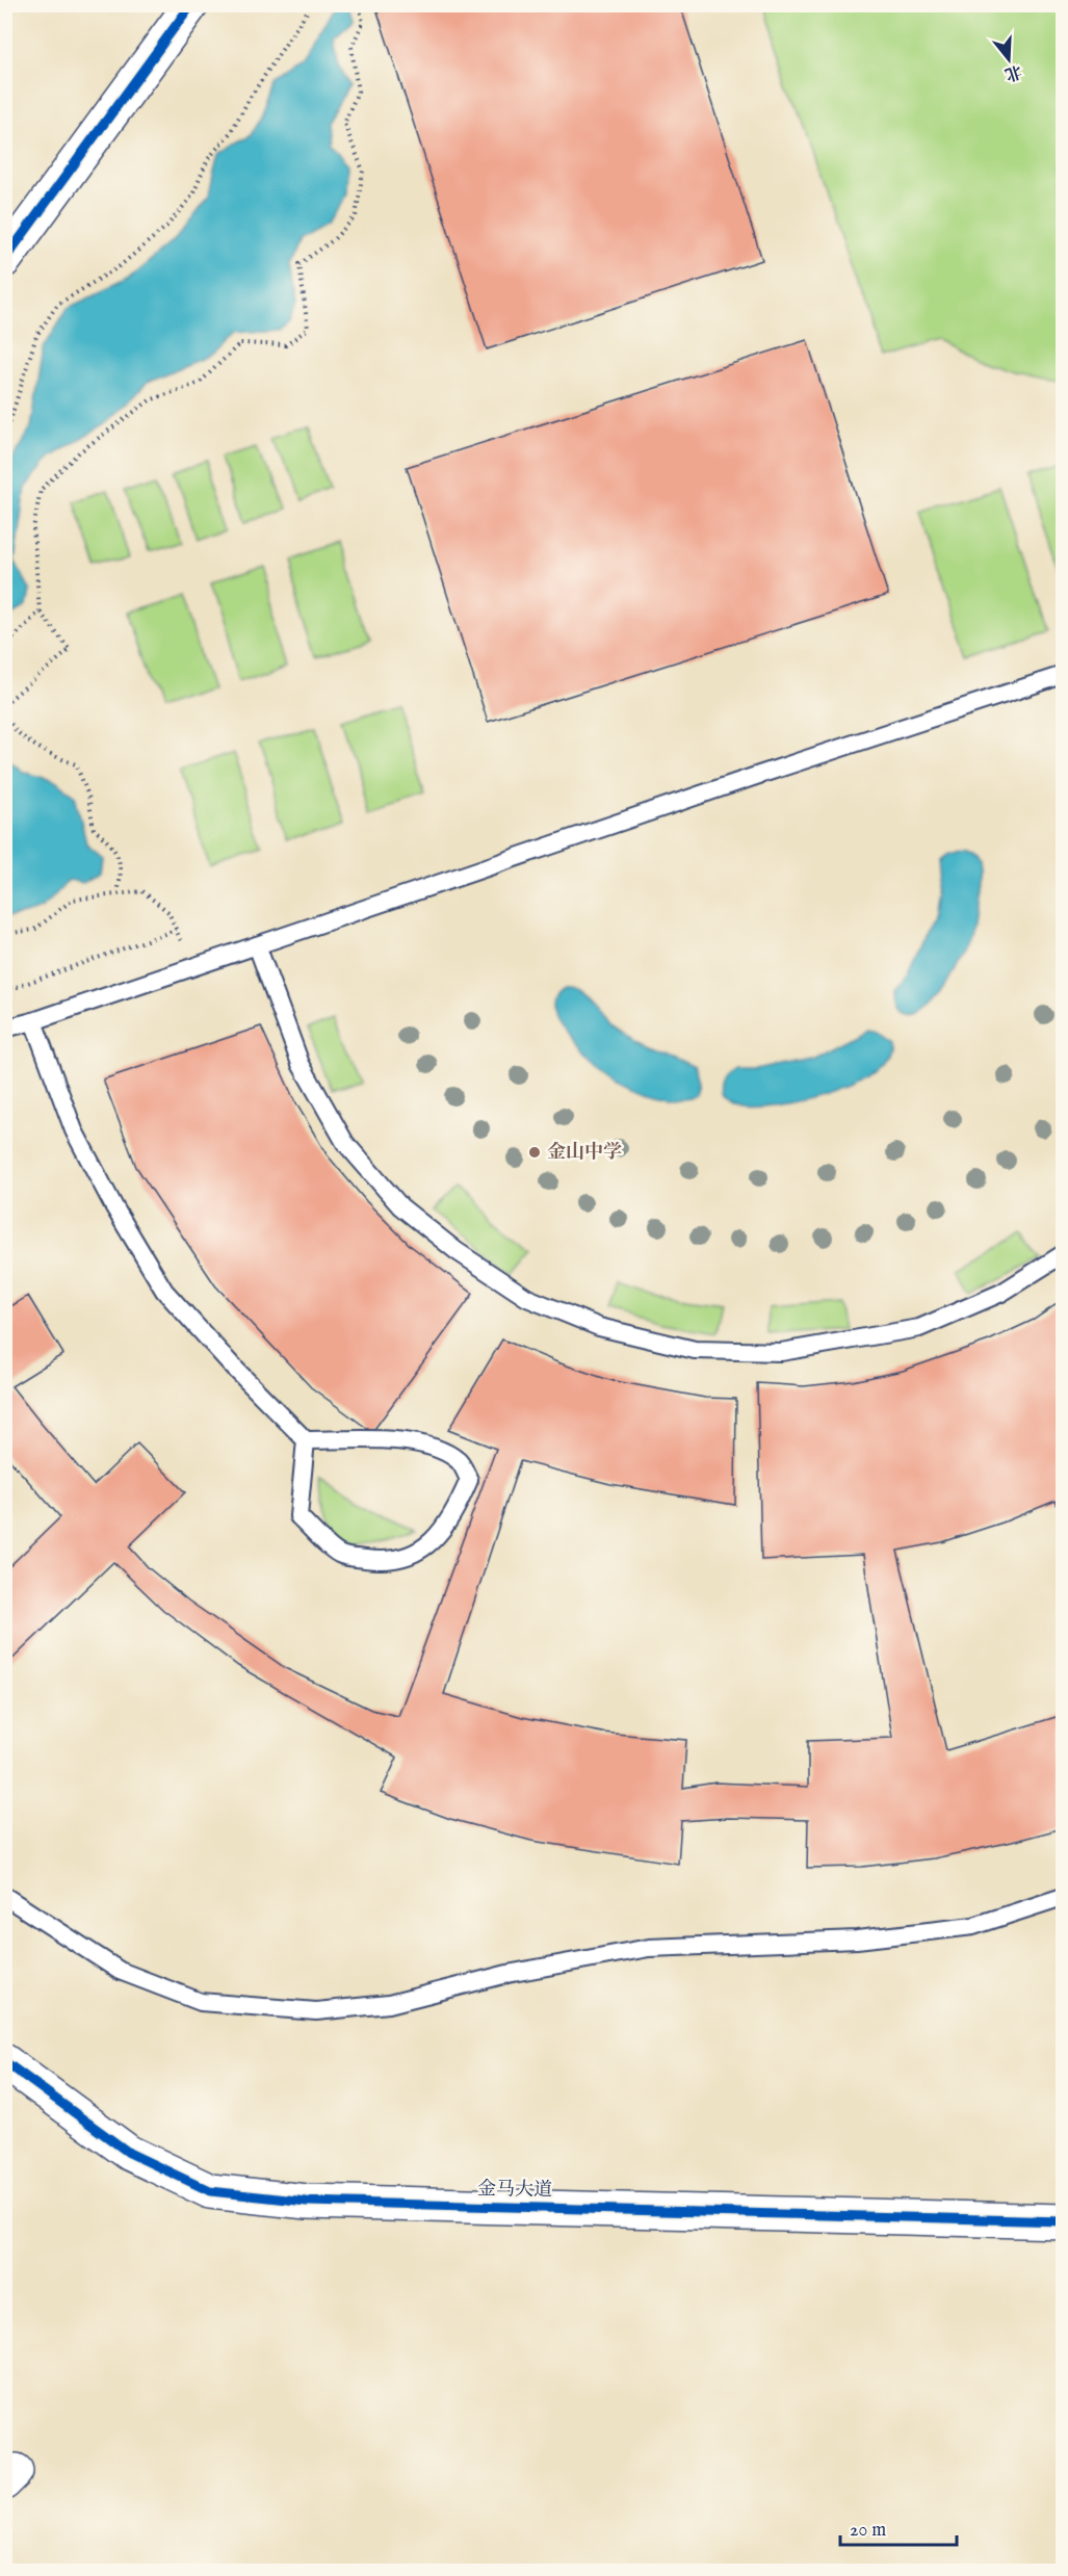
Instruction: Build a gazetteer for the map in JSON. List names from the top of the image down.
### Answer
{
  "streets": {
    "street": ["金马大道"]
  },
  "places": ["金山中学"],
  "scale_bar": "20 m",
  "north": "bottom"
}
